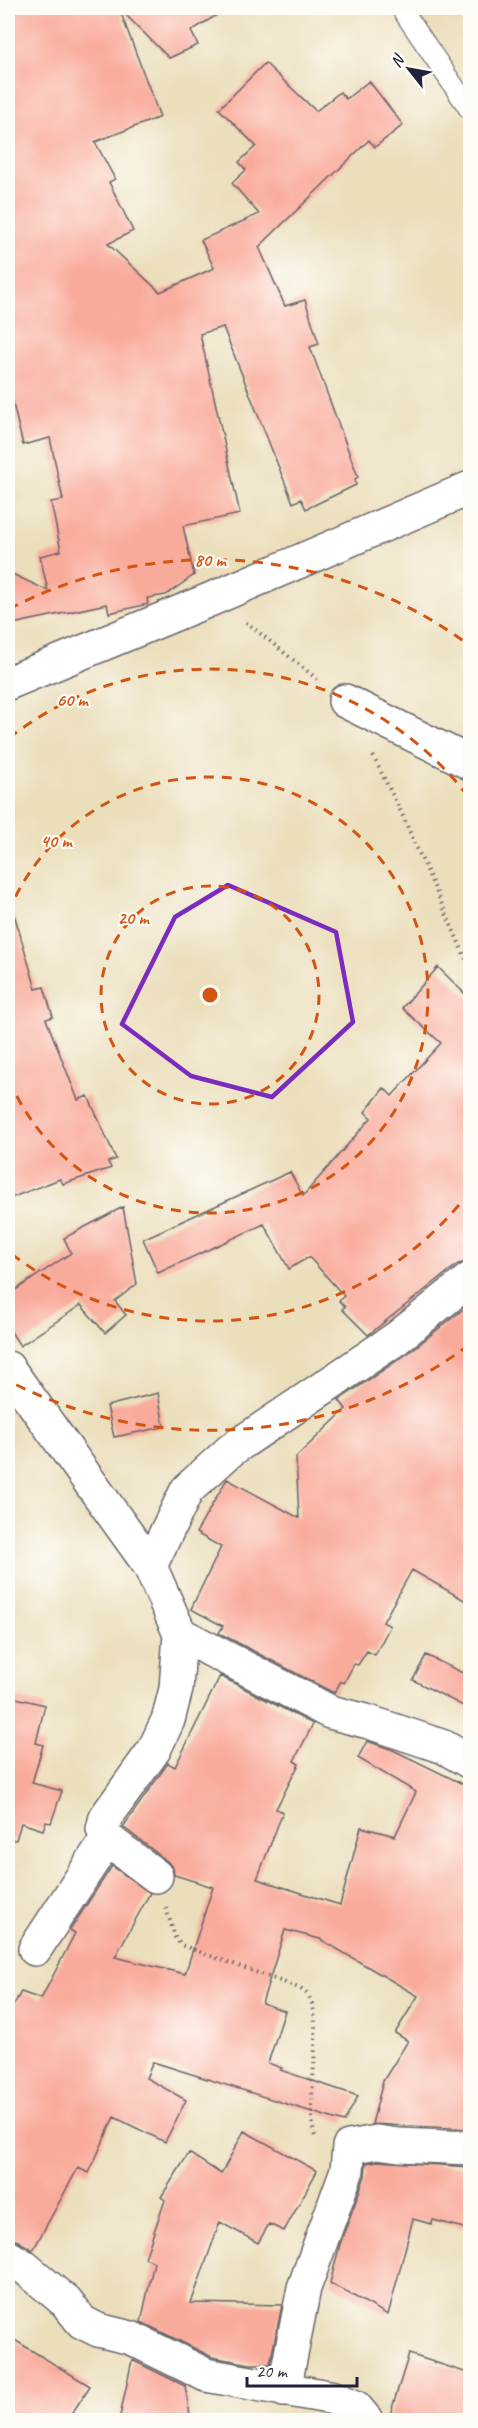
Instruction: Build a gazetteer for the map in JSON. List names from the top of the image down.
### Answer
{
  "scale_bar": "20 m",
  "north": "top left",
  "rings": [
    "80 m",
    "60 m",
    "40 m",
    "20 m"
  ]
}
